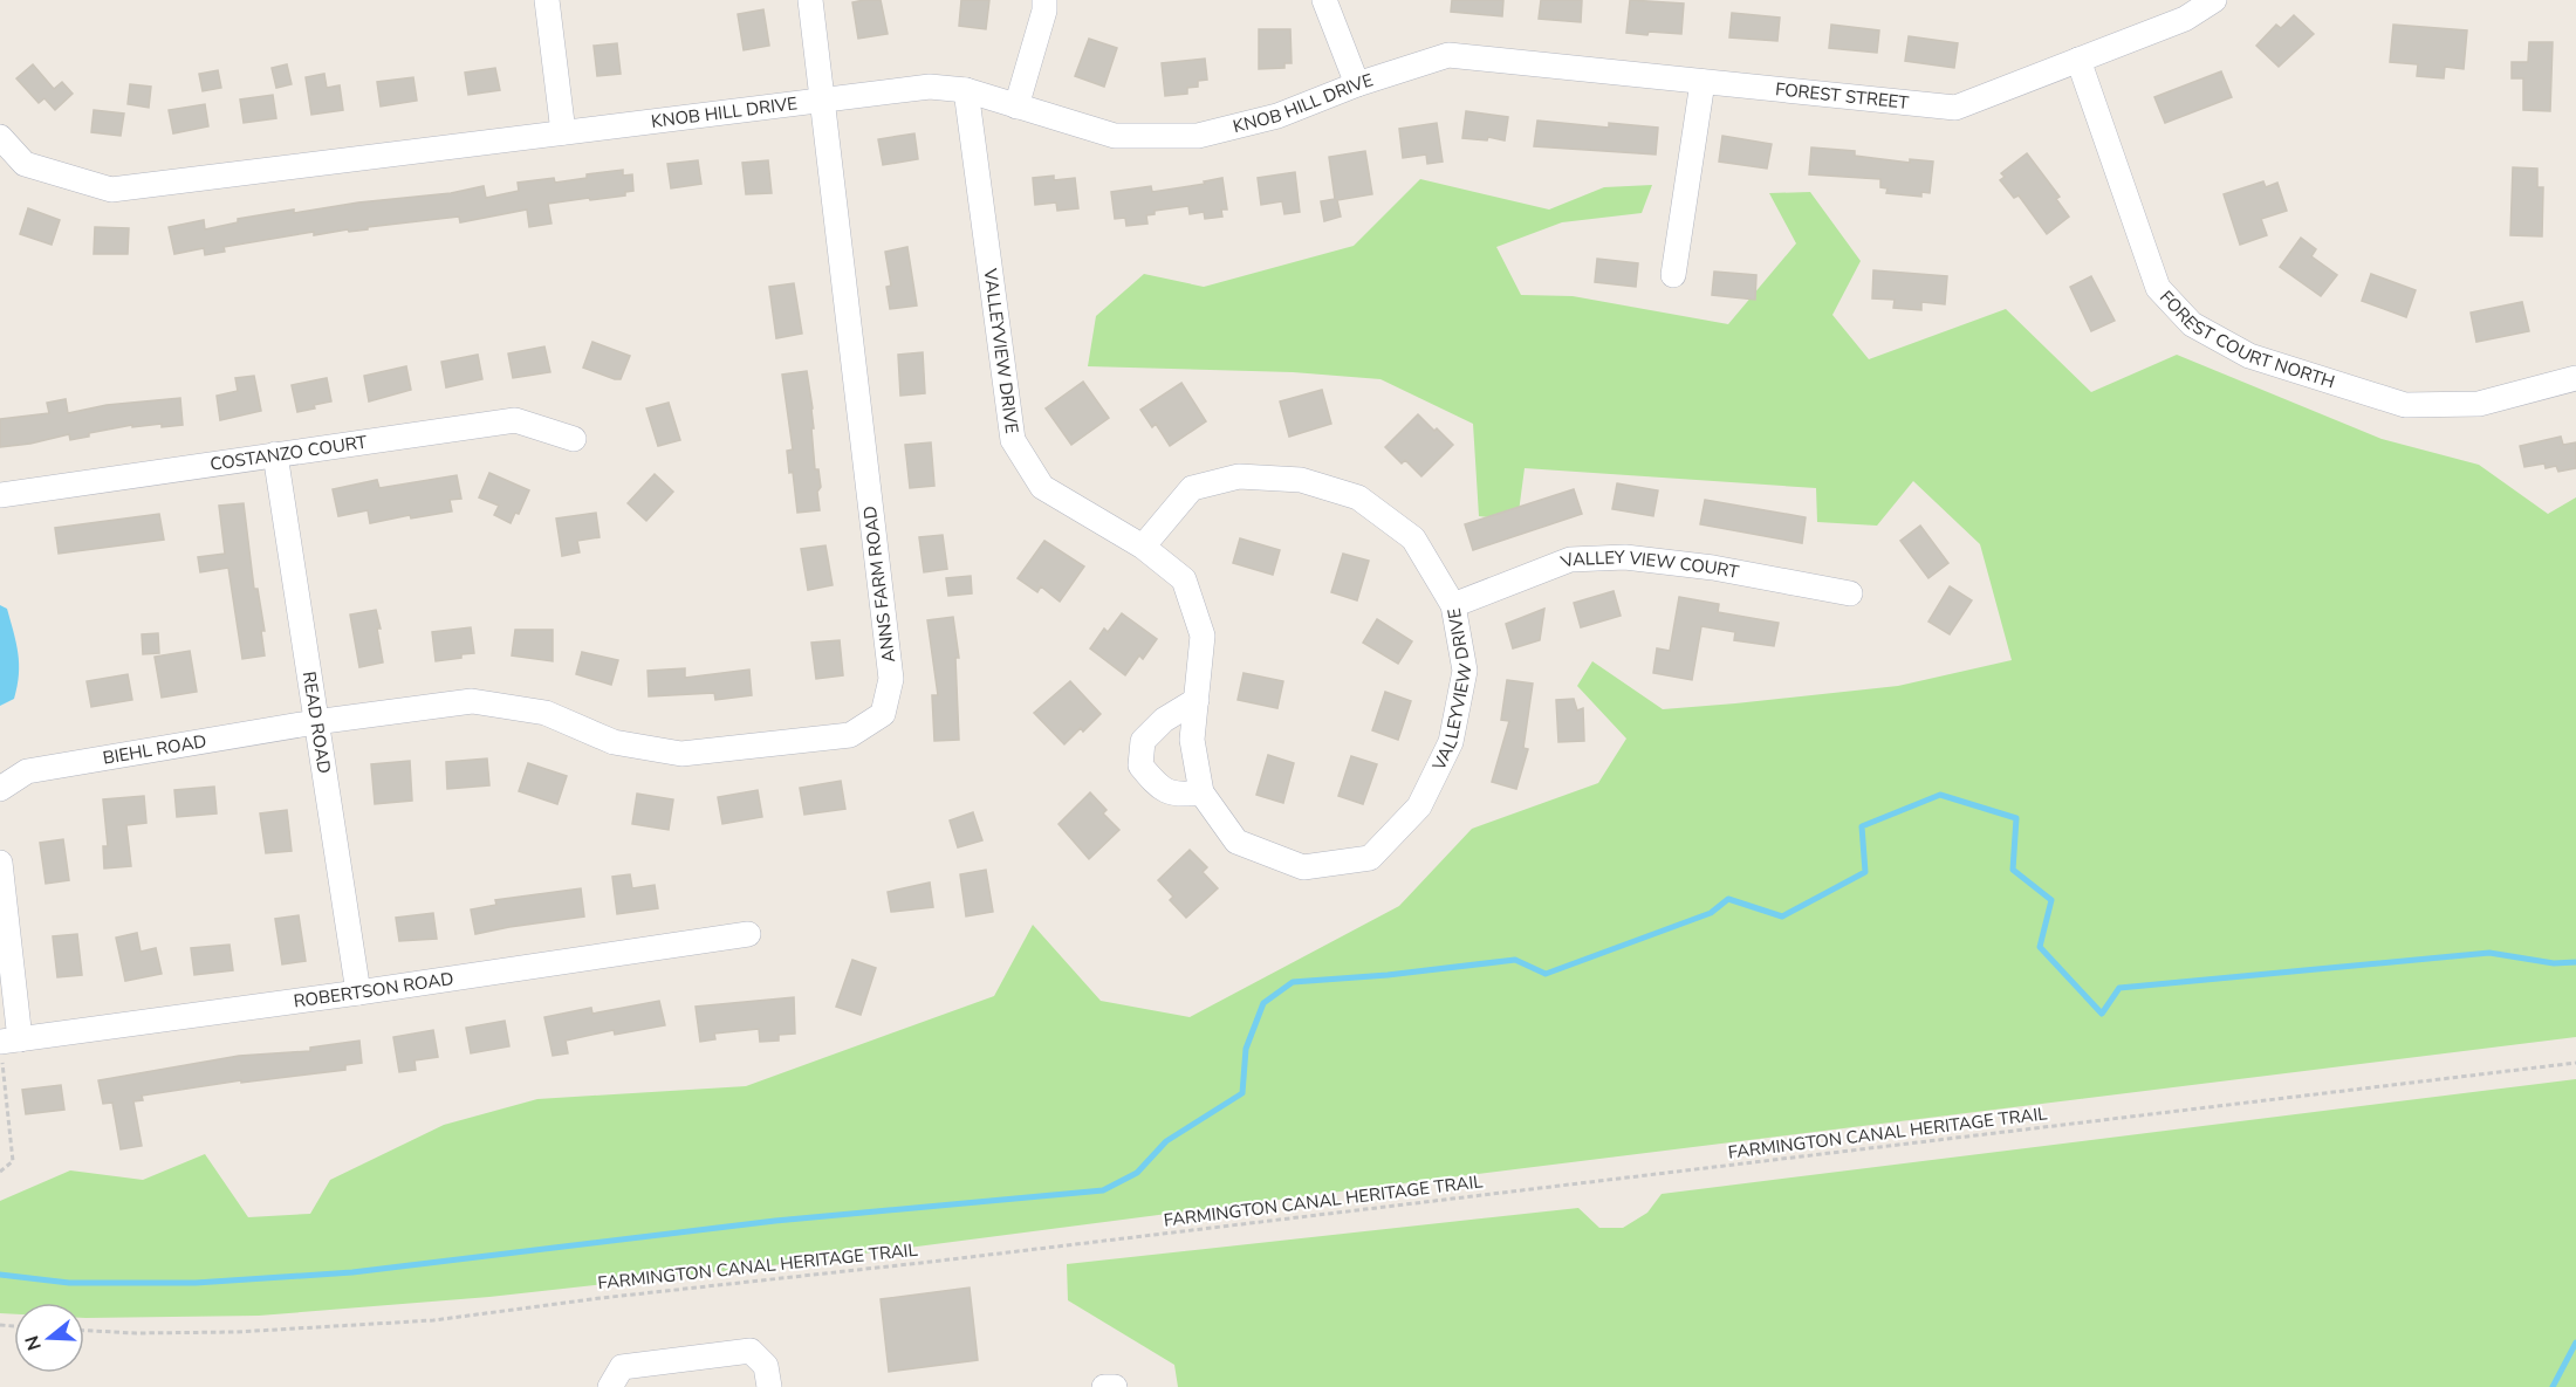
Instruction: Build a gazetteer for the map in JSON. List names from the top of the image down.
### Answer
{
  "streets": {
    "street": [
      "FOREST STREET",
      "KNOB HILL DRIVE",
      "FOREST COURT NORTH",
      "VALLEYVIEW DRIVE",
      "COSTANZO COURT",
      "VALLEY VIEW COURT",
      "ANNS FARM ROAD",
      "READ ROAD",
      "BIEHL ROAD",
      "ROBERTSON ROAD"
    ],
    "path": ["FARMINGTON CANAL HERITAGE TRAIL"]
  },
  "crossings": [
    ["FOREST STREET", "KNOB HILL DRIVE"],
    ["FOREST STREET", "FOREST COURT NORTH"],
    ["KNOB HILL DRIVE", "VALLEYVIEW DRIVE"],
    ["KNOB HILL DRIVE", "ANNS FARM ROAD"],
    ["VALLEYVIEW DRIVE", "VALLEY VIEW COURT"],
    ["COSTANZO COURT", "READ ROAD"],
    ["ANNS FARM ROAD", "READ ROAD"],
    ["ANNS FARM ROAD", "BIEHL ROAD"],
    ["READ ROAD", "BIEHL ROAD"],
    ["READ ROAD", "ROBERTSON ROAD"]
  ],
  "north": "left"
}
